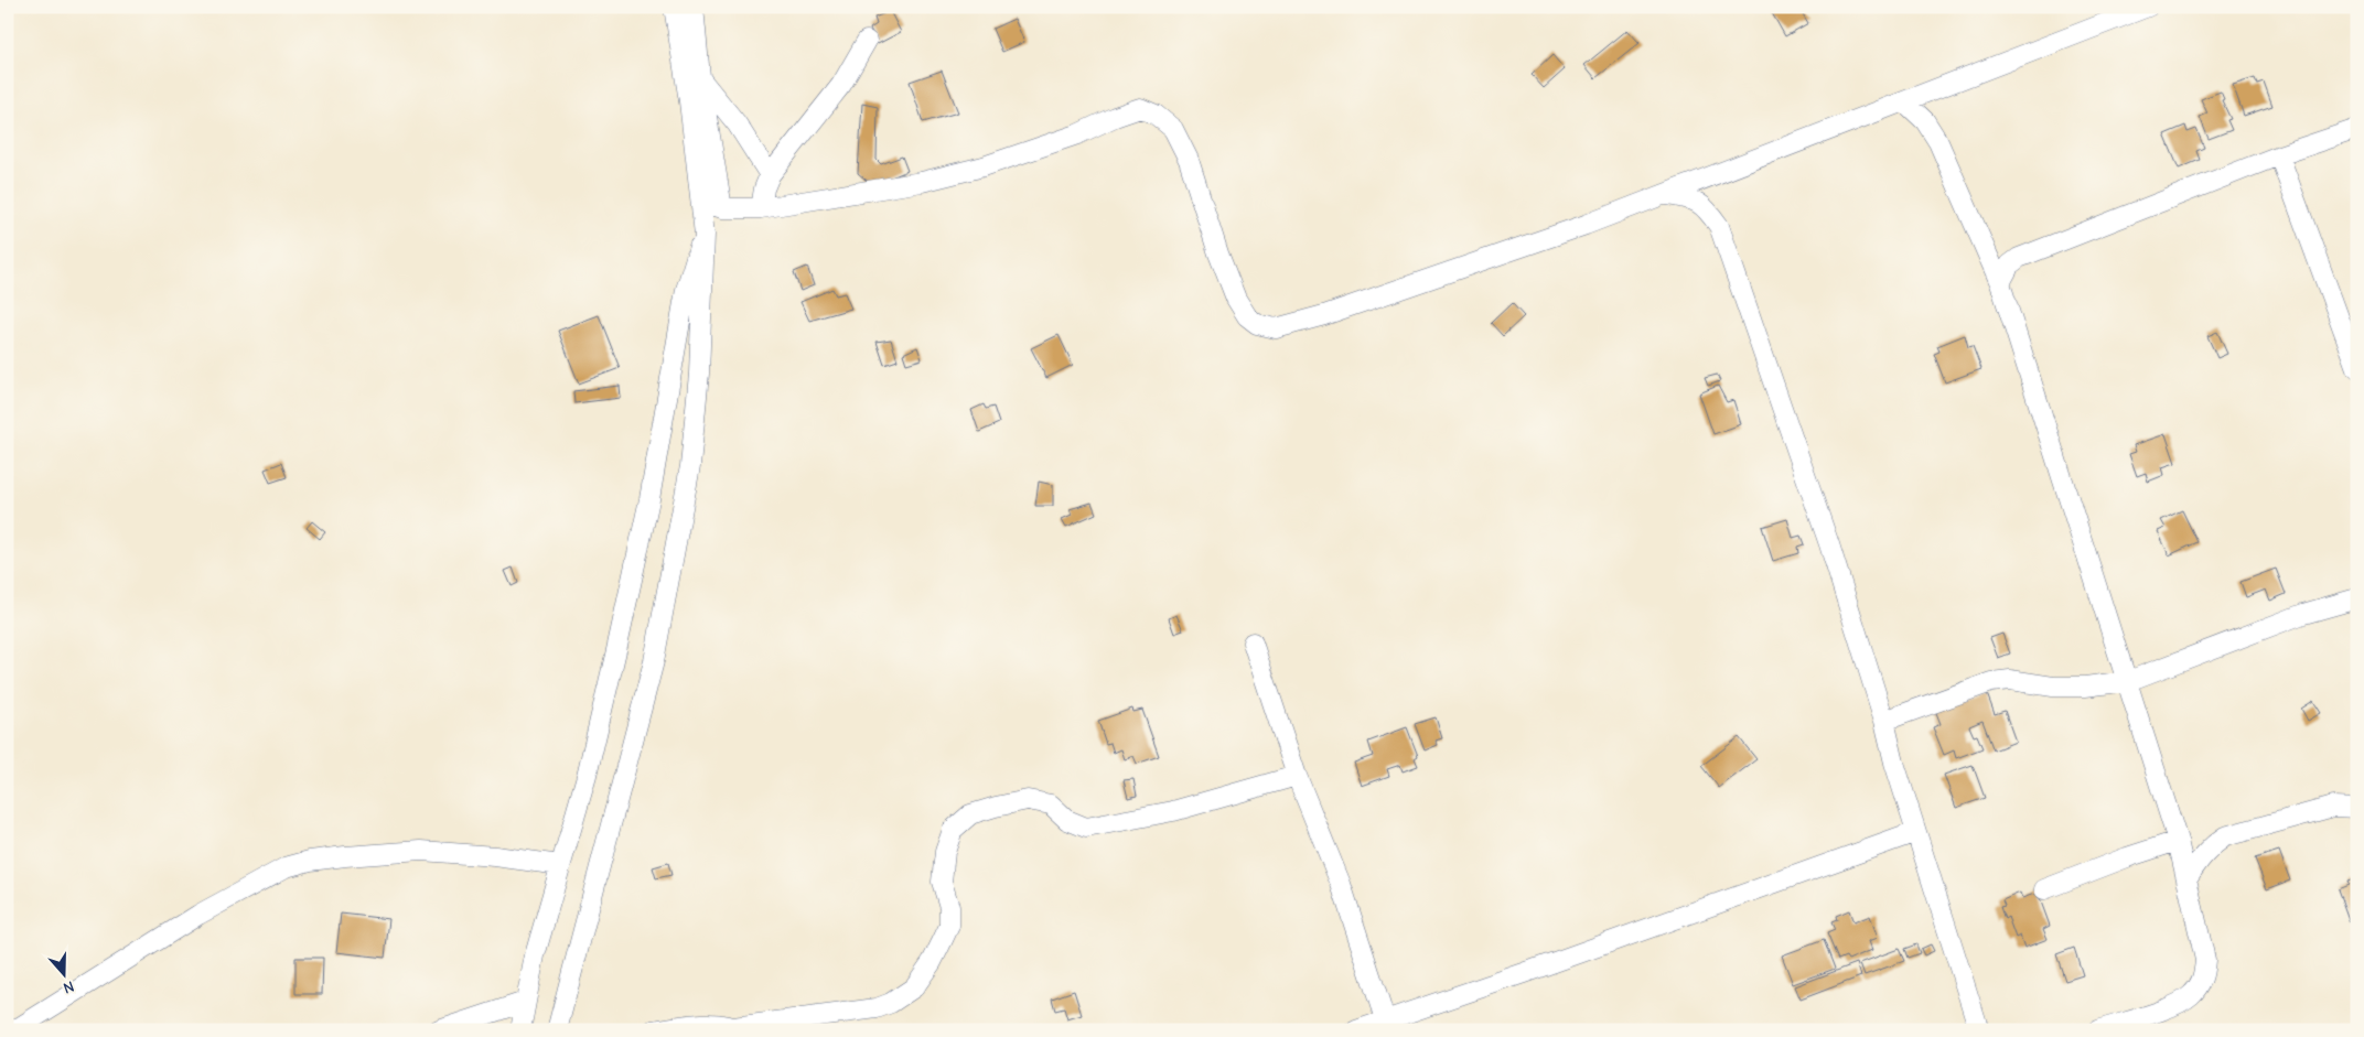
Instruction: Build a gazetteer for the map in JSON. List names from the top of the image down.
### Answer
{
  "north": "bottom"
}
